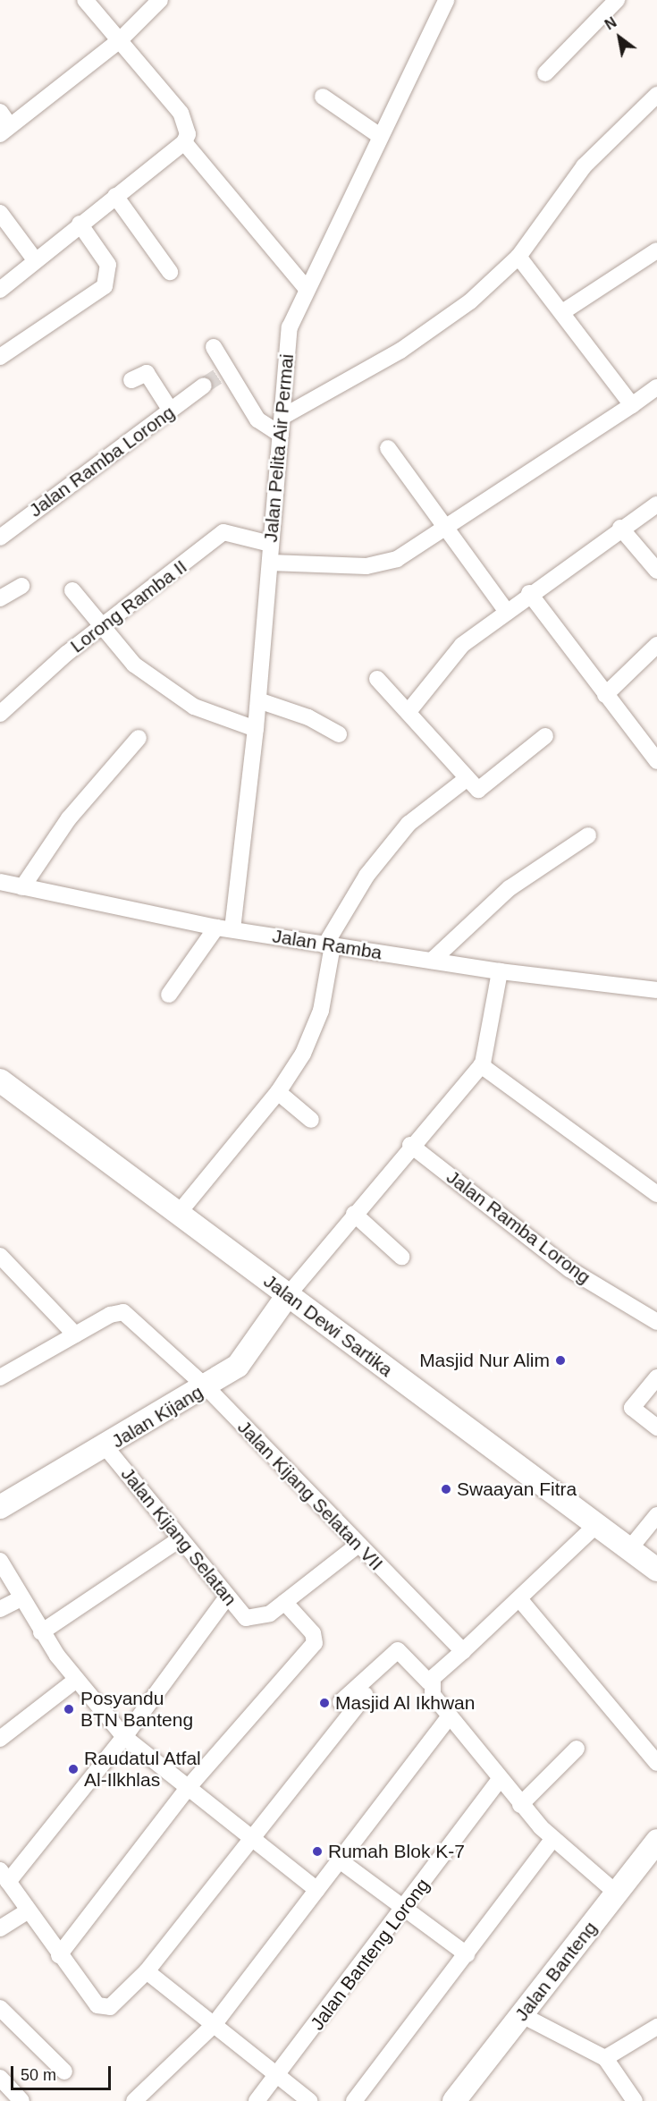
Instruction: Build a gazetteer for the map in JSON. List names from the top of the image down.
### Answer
{
  "streets": {
    "main road": ["Jalan Dewi Sartika", "Jalan Kijang", "Jalan Banteng"],
    "street": [
      "Jalan Pelita Air Permai",
      "Jalan Ramba Lorong",
      "Lorong Ramba II",
      "Jalan Ramba",
      "Jalan Kijang Selatan VII",
      "Jalan Kijang Selatan",
      "Jalan Banteng Lorong"
    ]
  },
  "crossings": [
    ["Jalan Pelita Air Permai", "Lorong Ramba II"],
    ["Jalan Pelita Air Permai", "Jalan Ramba"],
    ["Jalan Dewi Sartika", "Jalan Kijang"],
    ["Jalan Kijang", "Jalan Kijang Selatan VII"],
    ["Jalan Kijang", "Jalan Kijang Selatan"],
    ["Jalan Kijang Selatan VII", "Jalan Kijang Selatan"]
  ],
  "places": [
    "Masjid Nur Alim",
    "Swaayan Fitra",
    "Masjid Al Ikhwan",
    "Posyandu BTN Banteng",
    "Raudatul Atfal Al-Ilkhlas",
    "Rumah Blok K-7"
  ],
  "scale_bar": "50 m",
  "north": "top left"
}
